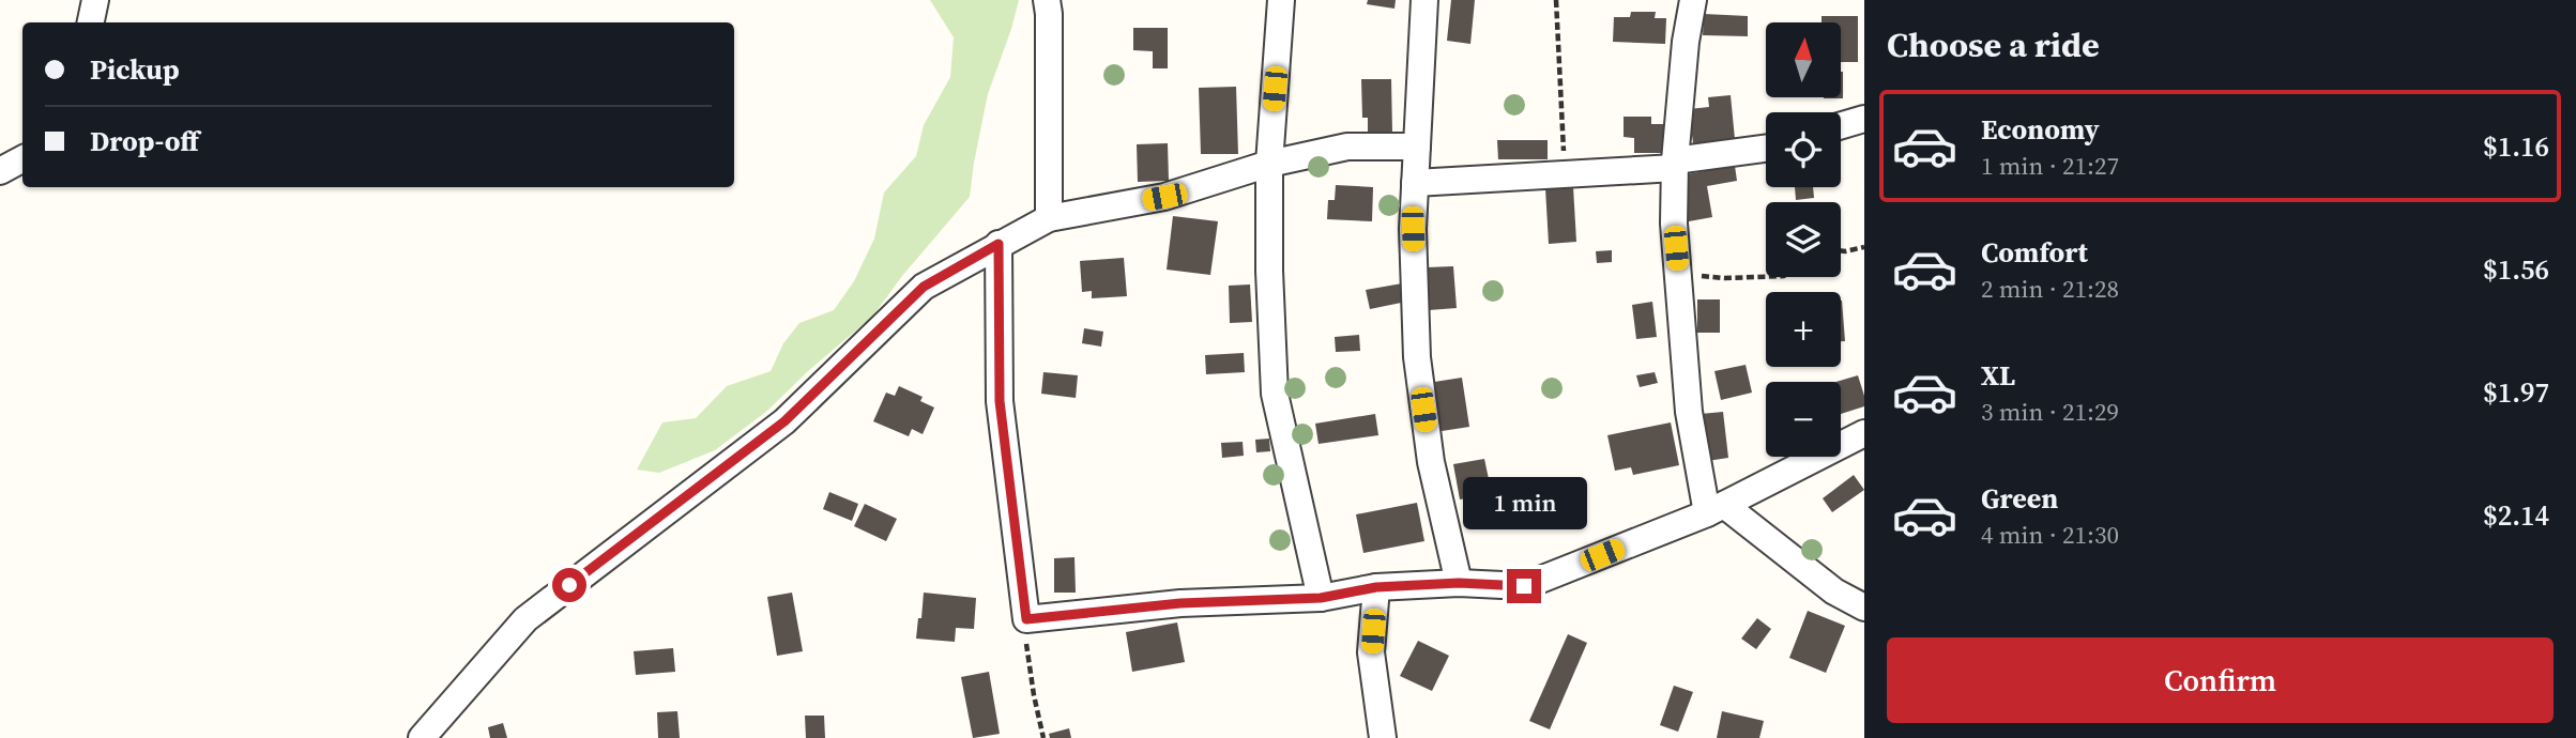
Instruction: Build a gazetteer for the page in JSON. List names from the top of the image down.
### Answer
{
  "north": "top",
  "page": {
    "heading": "Choose a ride",
    "map_buttons": ["+", "−"],
    "banner": ["Pickup", "Drop-off"],
    "list": [
      {
        "name": "Economy",
        "note": "1 min · 21:27",
        "value": "$1.16"
      },
      {
        "name": "Comfort",
        "note": "2 min · 21:28",
        "value": "$1.56"
      },
      {
        "name": "XL",
        "note": "3 min · 21:29",
        "value": "$1.97"
      },
      {
        "name": "Green",
        "note": "4 min · 21:30",
        "value": "$2.14"
      }
    ],
    "bubble": "1 min",
    "buttons": "Confirm"
  }
}
